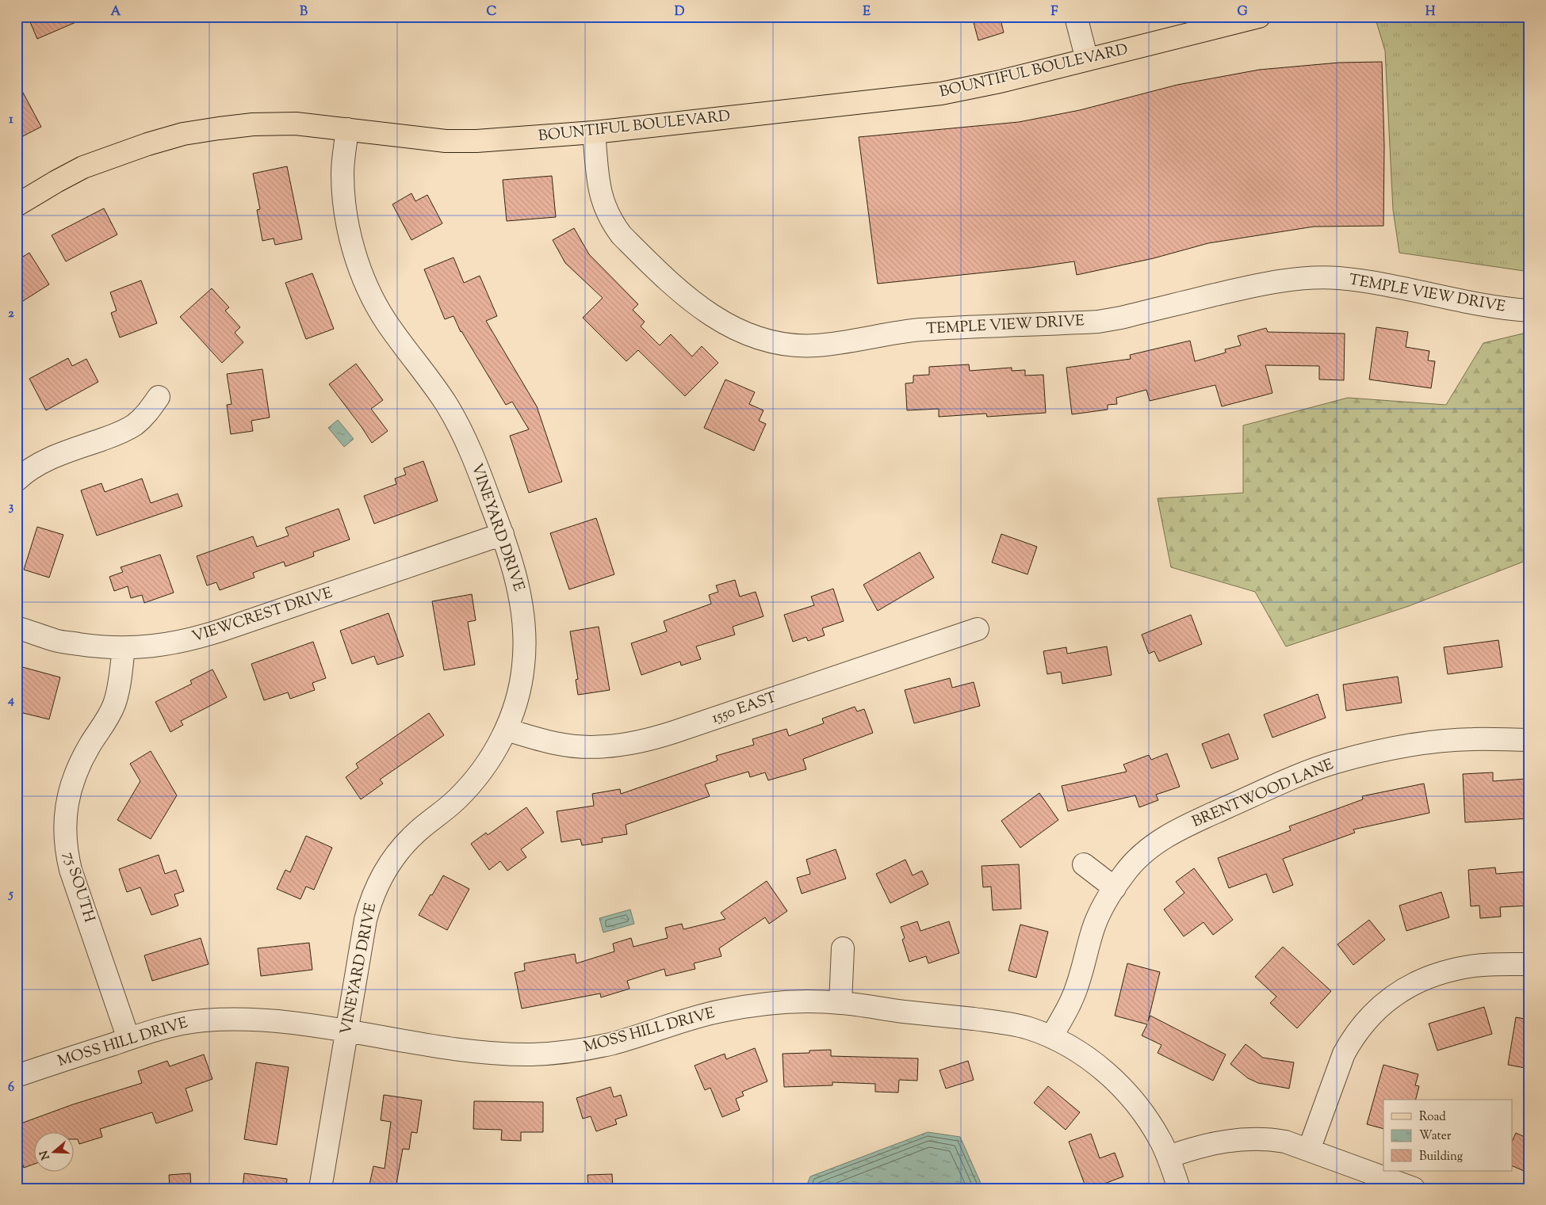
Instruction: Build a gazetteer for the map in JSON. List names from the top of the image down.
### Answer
{
  "streets": {
    "main road": ["BOUNTIFUL BOULEVARD"],
    "street": [
      "TEMPLE VIEW DRIVE",
      "VINEYARD DRIVE",
      "VIEWCREST DRIVE",
      "1550 EAST",
      "BRENTWOOD LANE",
      "75 SOUTH",
      "MOSS HILL DRIVE"
    ]
  },
  "crossings": [
    ["BOUNTIFUL BOULEVARD", "TEMPLE VIEW DRIVE"],
    ["BOUNTIFUL BOULEVARD", "VINEYARD DRIVE"],
    ["VINEYARD DRIVE", "VIEWCREST DRIVE"],
    ["VINEYARD DRIVE", "1550 EAST"],
    ["VINEYARD DRIVE", "MOSS HILL DRIVE"],
    ["VIEWCREST DRIVE", "75 SOUTH"],
    ["BRENTWOOD LANE", "MOSS HILL DRIVE"],
    ["75 SOUTH", "MOSS HILL DRIVE"]
  ],
  "legend": ["Road", "Water", "Building"],
  "north": "left",
  "grid": {
    "columns": [
      "A",
      "B",
      "C",
      "D",
      "E",
      "F",
      "G",
      "H"
    ],
    "rows": [
      "1",
      "2",
      "3",
      "4",
      "5",
      "6"
    ]
  }
}
